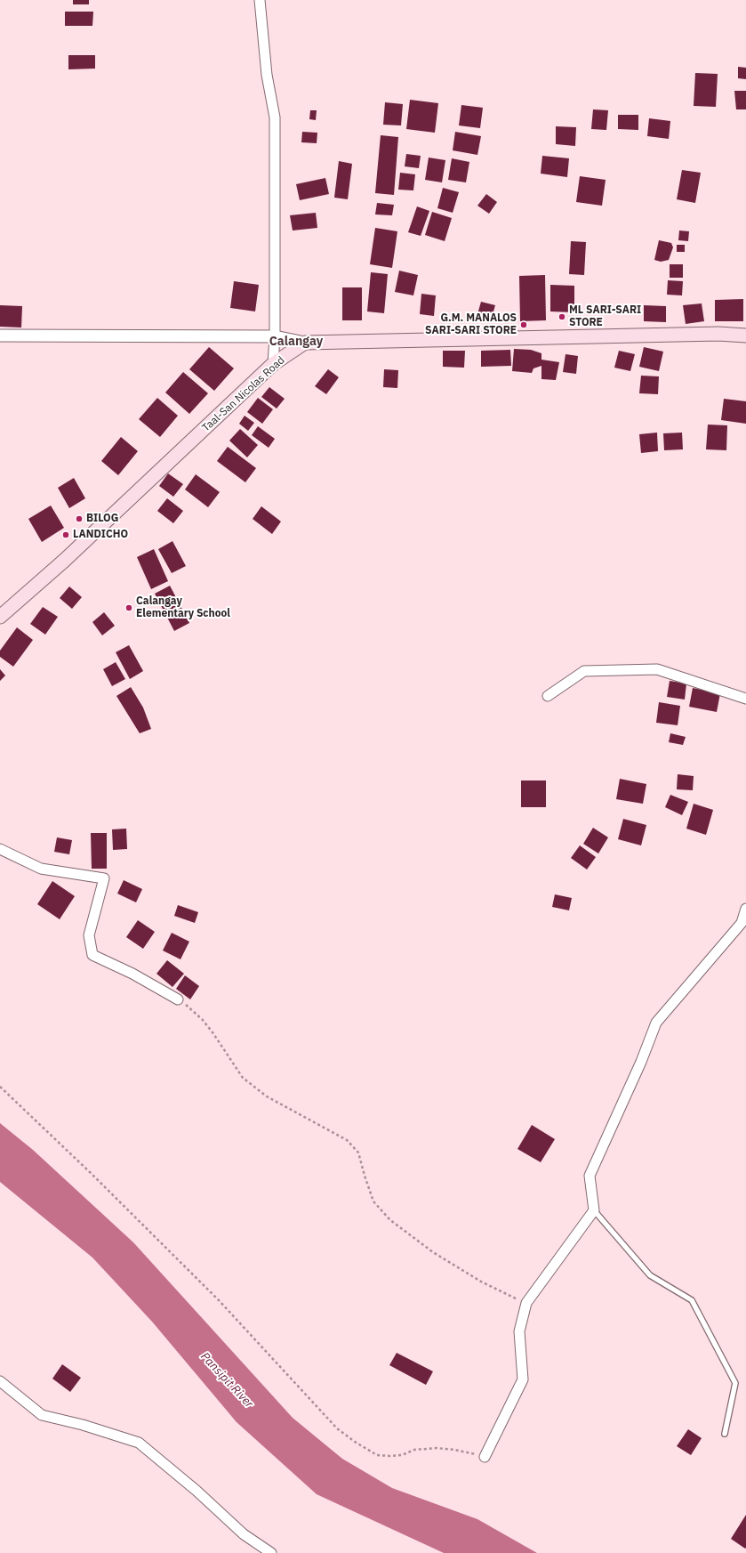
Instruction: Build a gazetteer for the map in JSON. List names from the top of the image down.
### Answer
{
  "streets": {
    "main road": ["Taal-San Nicolas Road"]
  },
  "districts": ["Calangay"],
  "water": ["Pansipit River"],
  "places": [
    "ML SARI-SARI STORE",
    "G.M. MANALOS SARI-SARI STORE",
    "BILOG",
    "LANDICHO",
    "Calangay Elementary School"
  ]
}
